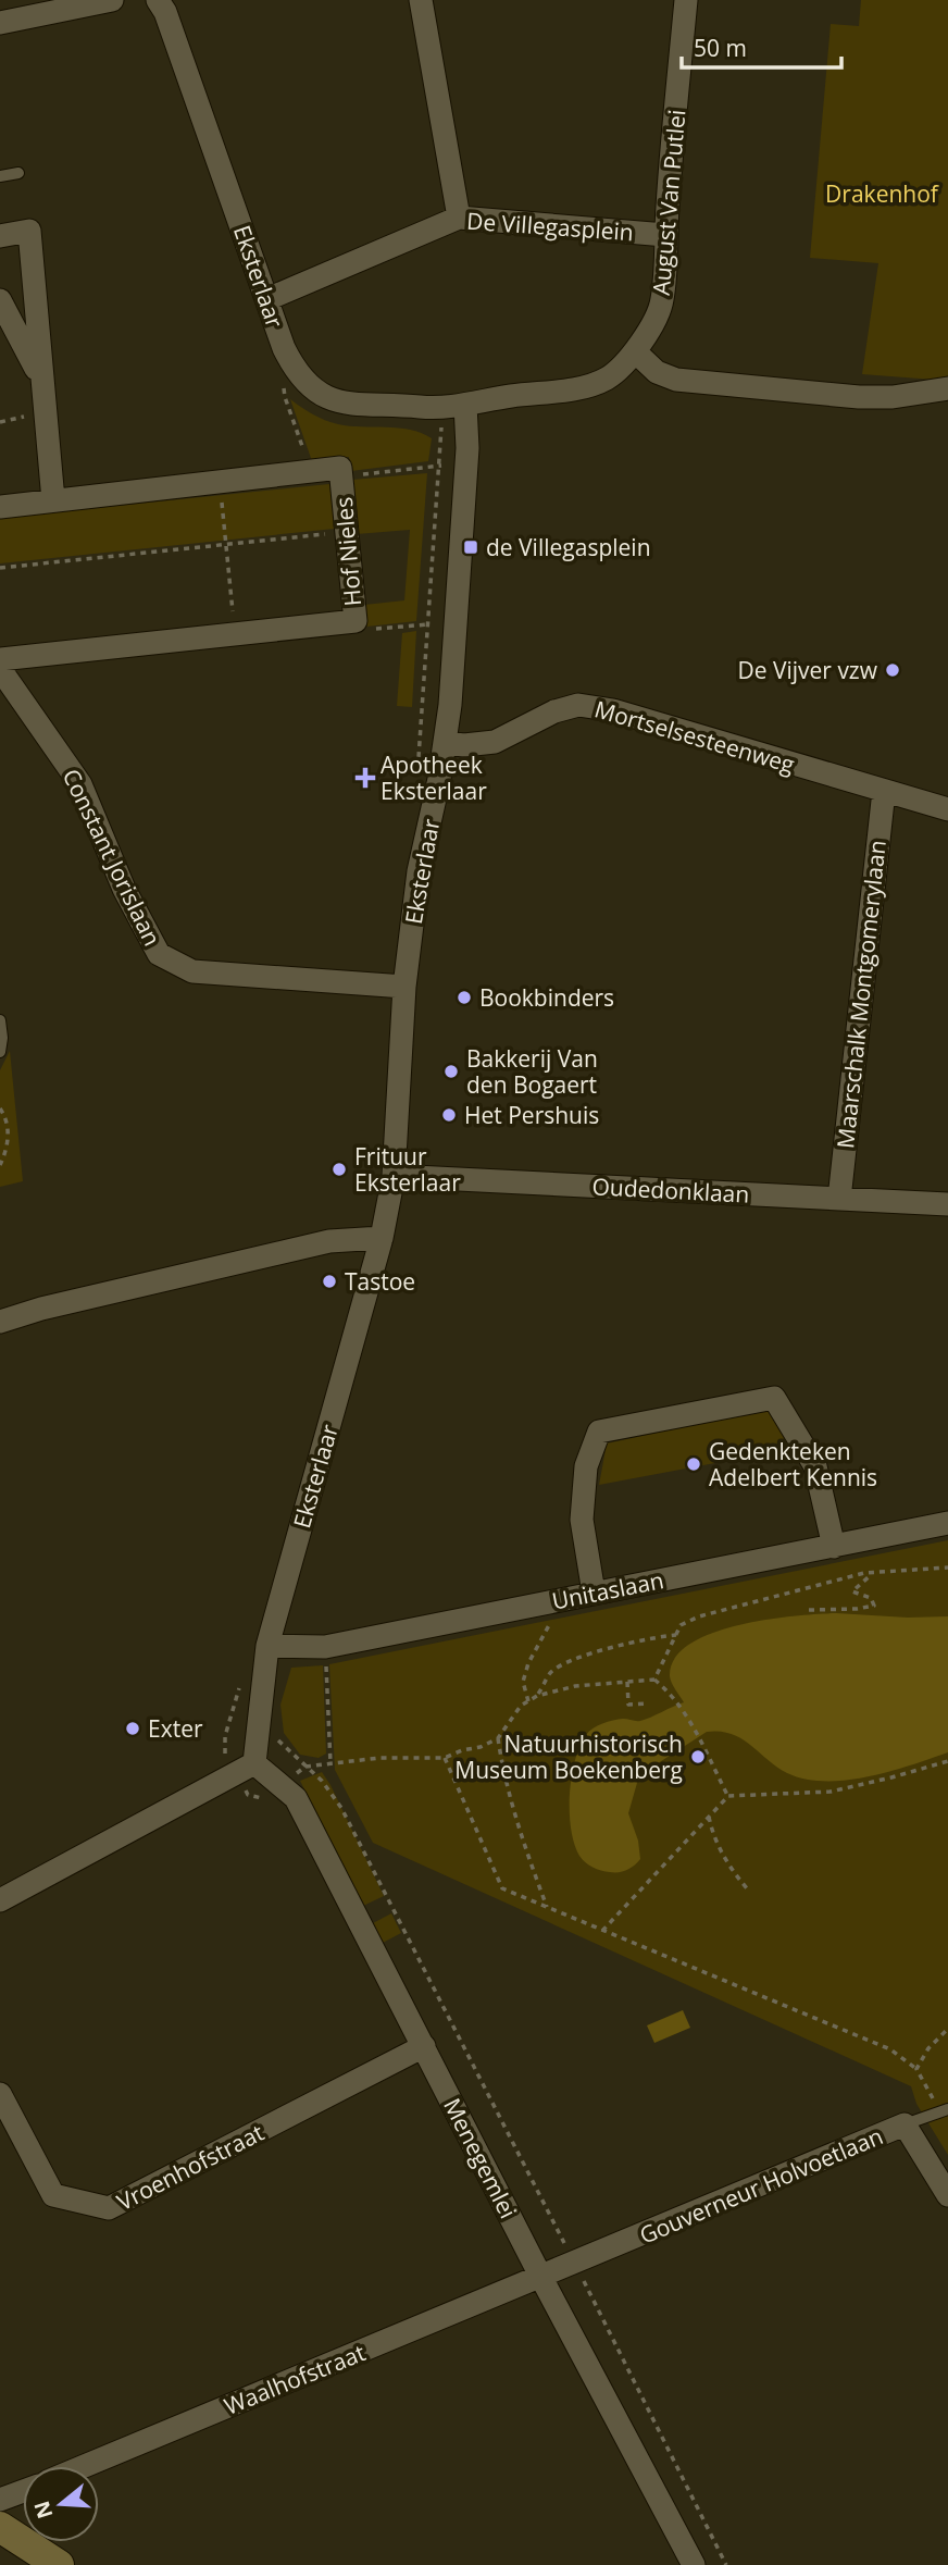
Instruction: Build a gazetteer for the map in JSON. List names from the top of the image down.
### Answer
{
  "streets": {
    "street": [
      "August Van Putlei",
      "De Villegasplein",
      "Eksterlaar",
      "Hof Nieles",
      "Mortselsesteenweg",
      "Constant Jorislaan",
      "Maarschalk Montgomerylaan",
      "Oudedonklaan",
      "Unitaslaan",
      "Menegemlei",
      "Vroenhofstraat",
      "Gouverneur Holvoetlaan",
      "Waalhofstraat"
    ]
  },
  "crossings": [
    ["August Van Putlei", "De Villegasplein"],
    ["August Van Putlei", "Eksterlaar"],
    ["De Villegasplein", "Eksterlaar"],
    ["Eksterlaar", "Mortselsesteenweg"],
    ["Eksterlaar", "Constant Jorislaan"],
    ["Eksterlaar", "Oudedonklaan"],
    ["Eksterlaar", "Unitaslaan"],
    ["Eksterlaar", "Menegemlei"],
    ["Mortselsesteenweg", "Maarschalk Montgomerylaan"],
    ["Maarschalk Montgomerylaan", "Oudedonklaan"],
    ["Menegemlei", "Vroenhofstraat"],
    ["Menegemlei", "Gouverneur Holvoetlaan"],
    ["Menegemlei", "Waalhofstraat"],
    ["Gouverneur Holvoetlaan", "Waalhofstraat"]
  ],
  "parks": ["Drakenhof"],
  "places": {
    "transit": ["de Villegasplein"],
    "other": [
      "De Vijver vzw",
      "Bookbinders",
      "Bakkerij Van den Bogaert",
      "Het Pershuis",
      "Frituur Eksterlaar",
      "Tastoe",
      "Gedenkteken Adelbert Kennis",
      "Exter",
      "Natuurhistorisch Museum Boekenberg"
    ],
    "health": ["Apotheek Eksterlaar"]
  },
  "scale_bar": "50 m",
  "north": "left"
}
